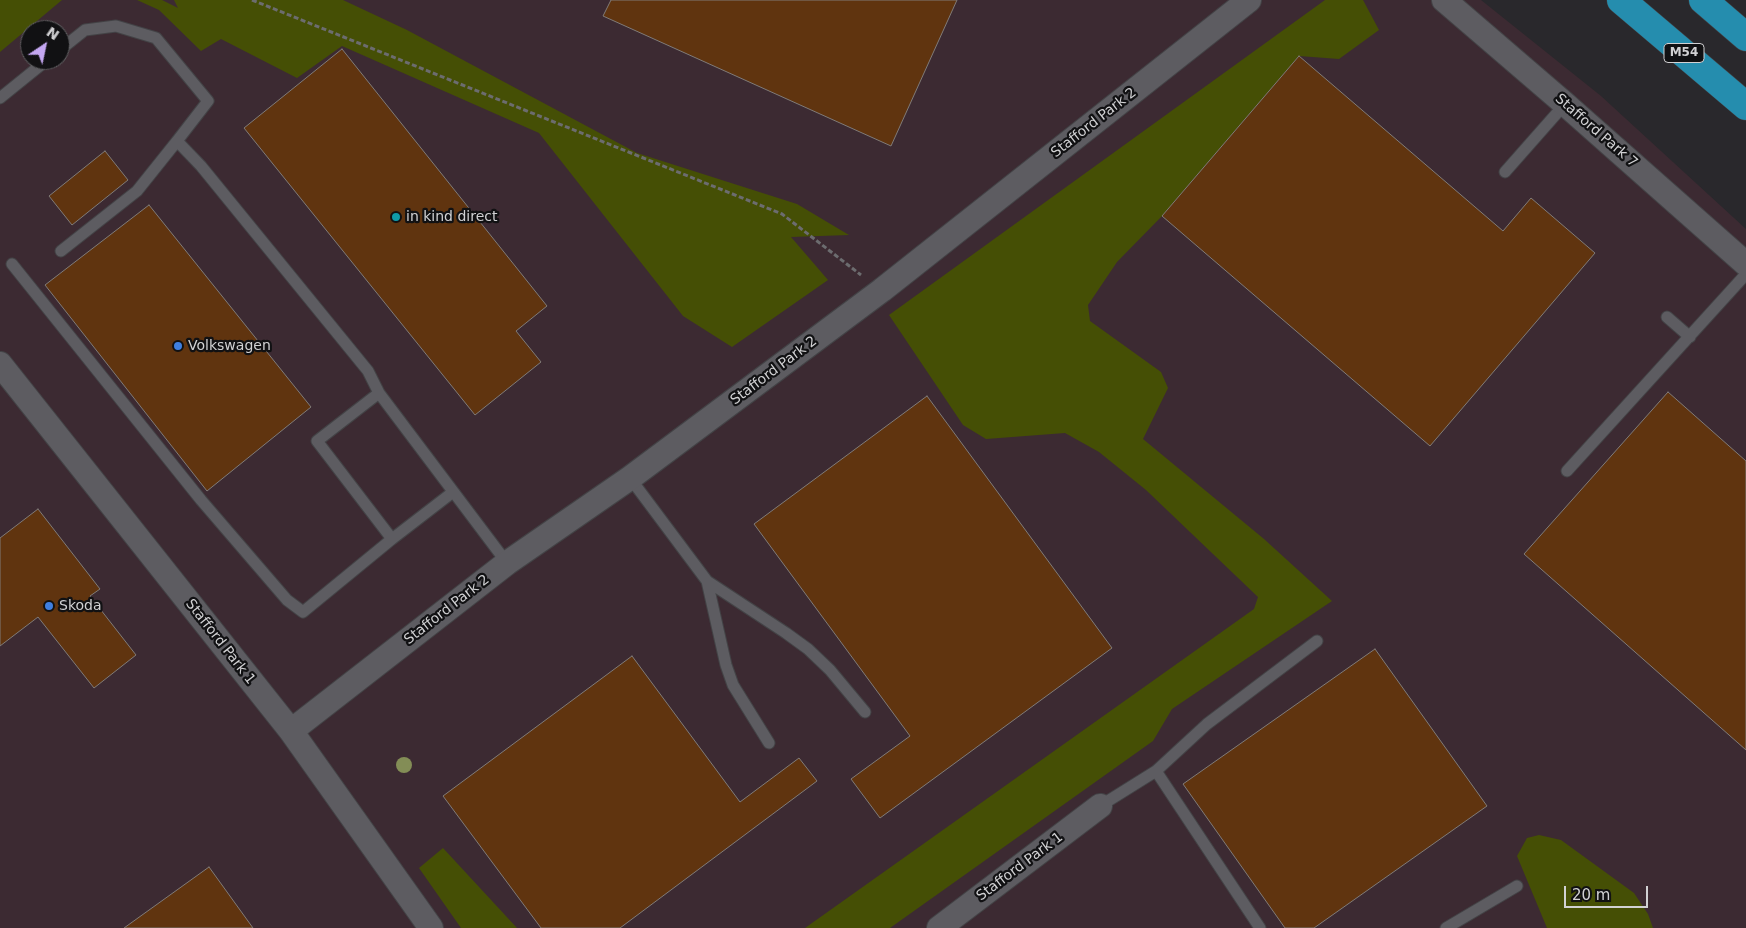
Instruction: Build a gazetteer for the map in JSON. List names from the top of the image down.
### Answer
{
  "streets": {
    "highway": ["M54"],
    "street": ["Stafford Park 2", "Stafford Park 7", "Stafford Park 1"]
  },
  "crossings": [
    ["Stafford Park 2", "Stafford Park 1"]
  ],
  "places": ["in kind direct", "Volkswagen", "Skoda"],
  "scale_bar": "20 m",
  "north": "top right"
}
